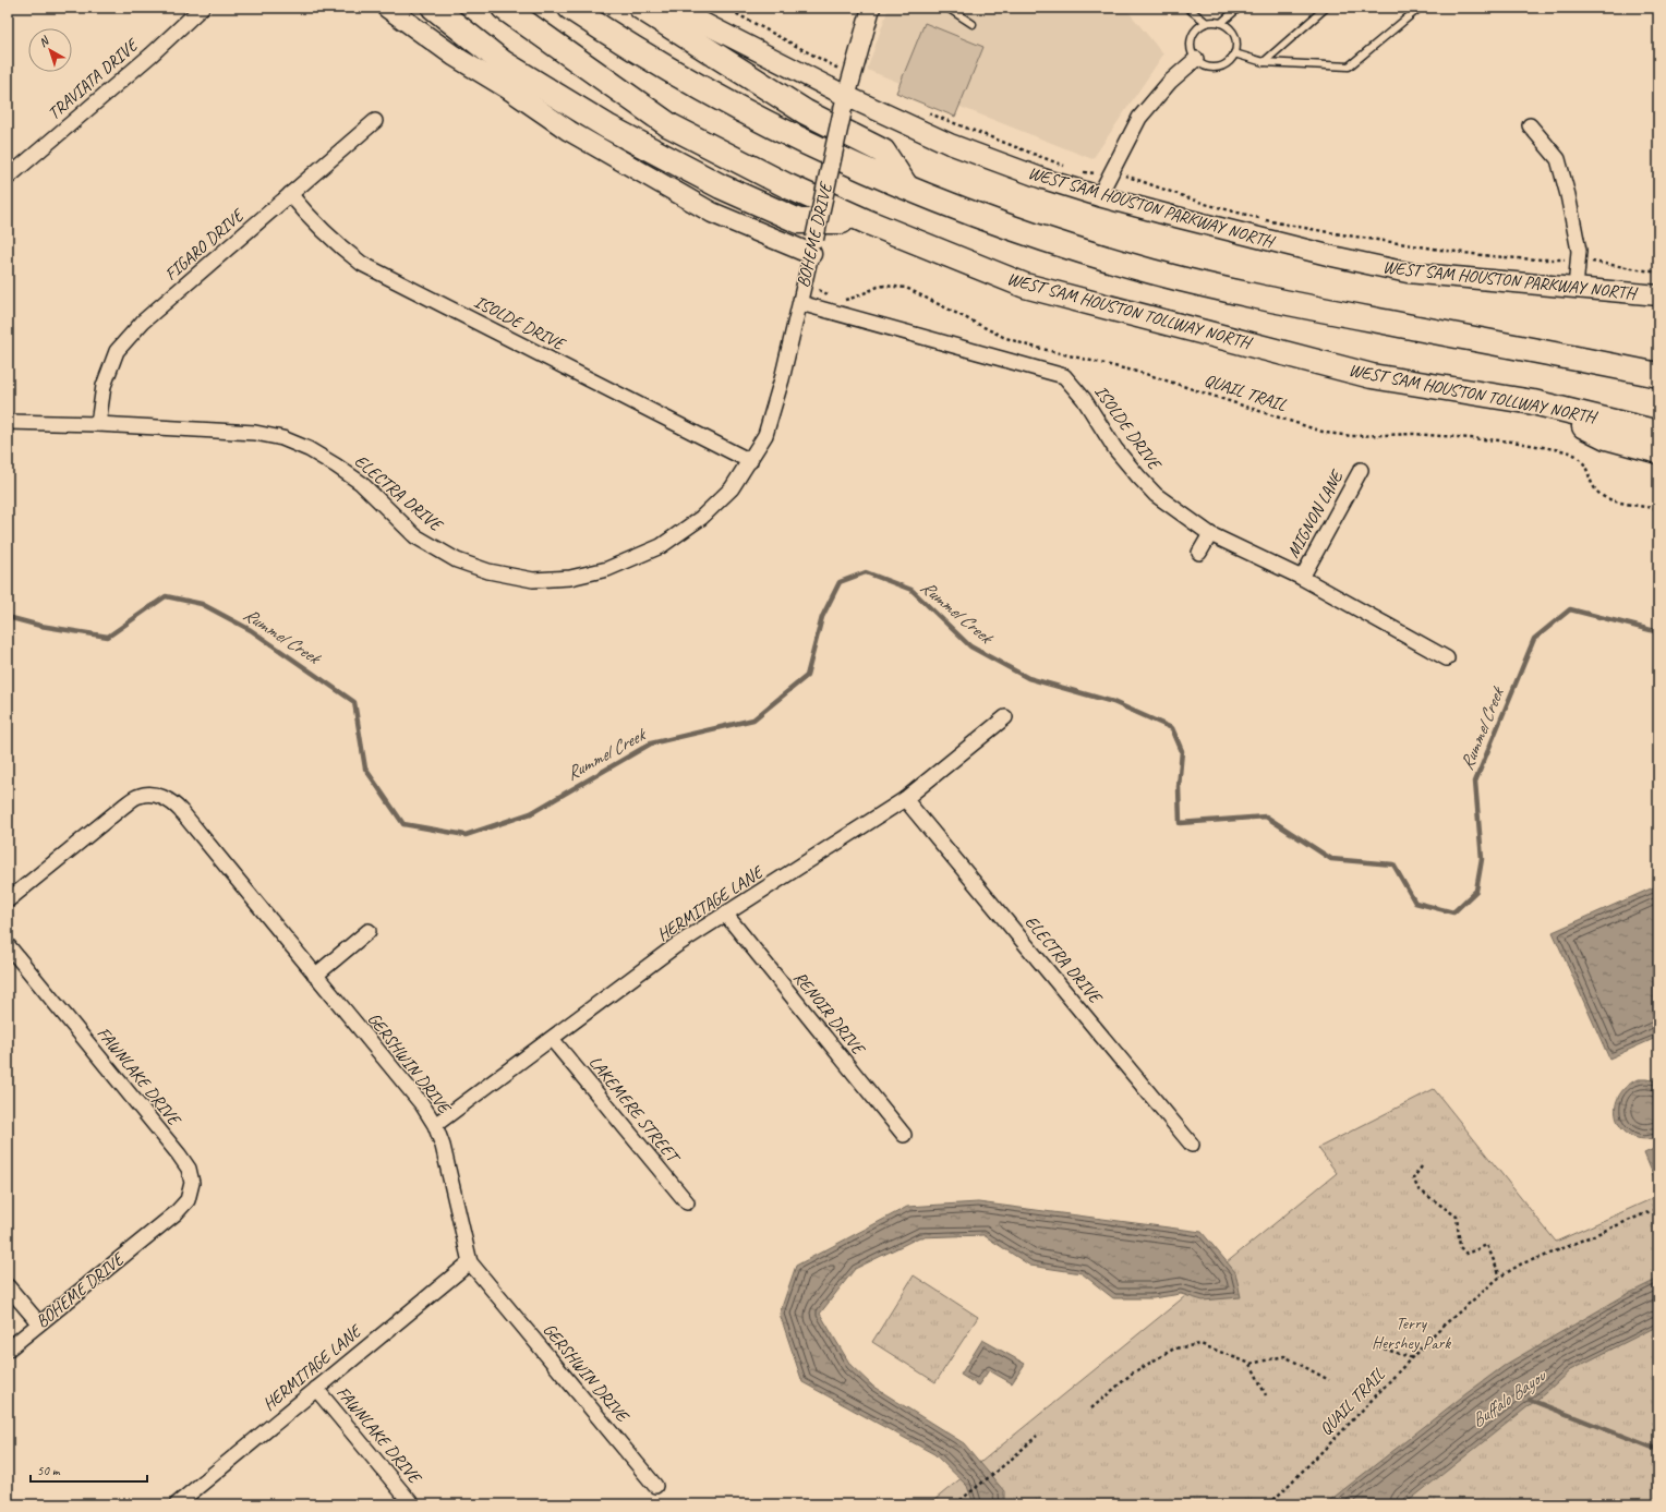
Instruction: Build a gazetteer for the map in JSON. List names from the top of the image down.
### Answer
{
  "streets": {
    "highway": ["WEST SAM HOUSTON TOLLWAY NORTH"],
    "main road": ["WEST SAM HOUSTON PARKWAY NORTH"],
    "street": [
      "TRAVIATA DRIVE",
      "BOHEME DRIVE",
      "FIGARO DRIVE",
      "ISOLDE DRIVE",
      "ELECTRA DRIVE",
      "MIGNON LANE",
      "HERMITAGE LANE",
      "RENOIR DRIVE",
      "GERSHWIN DRIVE",
      "FAWNLAKE DRIVE",
      "LAKEMERE STREET"
    ],
    "path": ["QUAIL TRAIL"]
  },
  "crossings": [
    ["WEST SAM HOUSTON PARKWAY NORTH", "BOHEME DRIVE"],
    ["BOHEME DRIVE", "ISOLDE DRIVE"],
    ["BOHEME DRIVE", "ELECTRA DRIVE"],
    ["BOHEME DRIVE", "FAWNLAKE DRIVE"],
    ["FIGARO DRIVE", "ISOLDE DRIVE"],
    ["FIGARO DRIVE", "ELECTRA DRIVE"],
    ["ISOLDE DRIVE", "ELECTRA DRIVE"],
    ["ISOLDE DRIVE", "MIGNON LANE"],
    ["ELECTRA DRIVE", "HERMITAGE LANE"],
    ["HERMITAGE LANE", "RENOIR DRIVE"],
    ["HERMITAGE LANE", "GERSHWIN DRIVE"],
    ["HERMITAGE LANE", "FAWNLAKE DRIVE"],
    ["HERMITAGE LANE", "LAKEMERE STREET"]
  ],
  "water": ["Rummel Creek", "Buffalo Bayou"],
  "parks": ["Terry Hershey Park"],
  "scale_bar": "50 m",
  "north": "top left"
}
